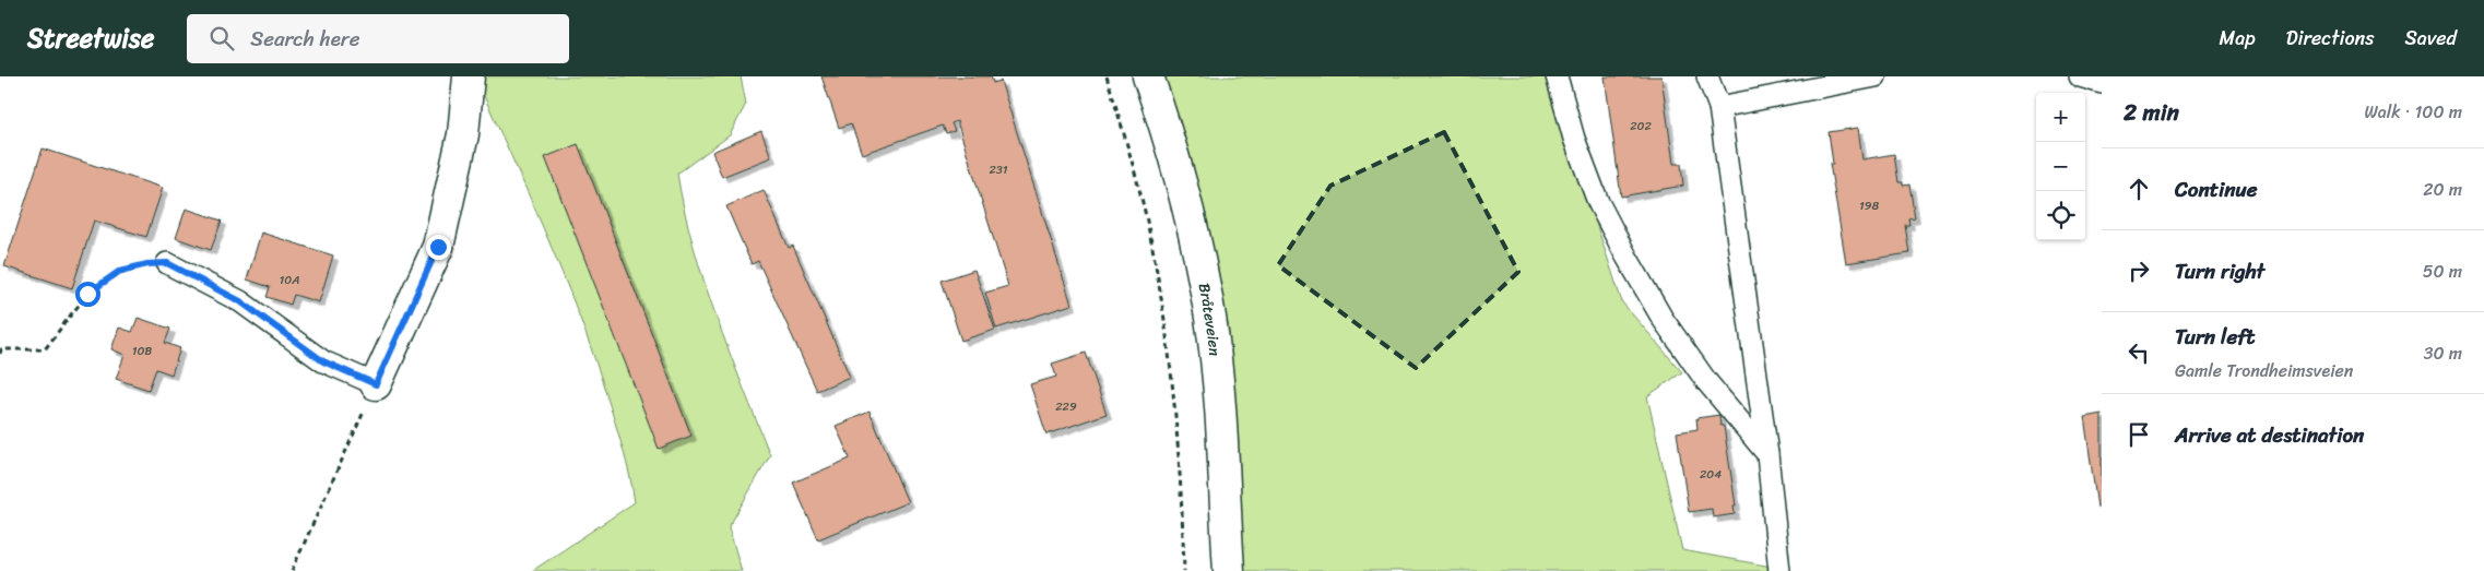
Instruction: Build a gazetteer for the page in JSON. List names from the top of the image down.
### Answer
{
  "streets": {
    "main road": ["Bråteveien"]
  },
  "house_numbers": [
    "202",
    "231",
    "198",
    "10A",
    "10B",
    "229",
    "204"
  ],
  "page": {
    "header": "Streetwise",
    "search": "Search here",
    "nav": ["Map", "Directions", "Saved"],
    "heading": ["2 min", "Walk · 100 m"],
    "map_buttons": ["+", "−"],
    "list": [
      ["Continue", "20 m"],
      ["Turn right", "50 m"],
      ["Turn left", "Gamle Trondheimsveien", "30 m"],
      "Arrive at destination"
    ]
  }
}
